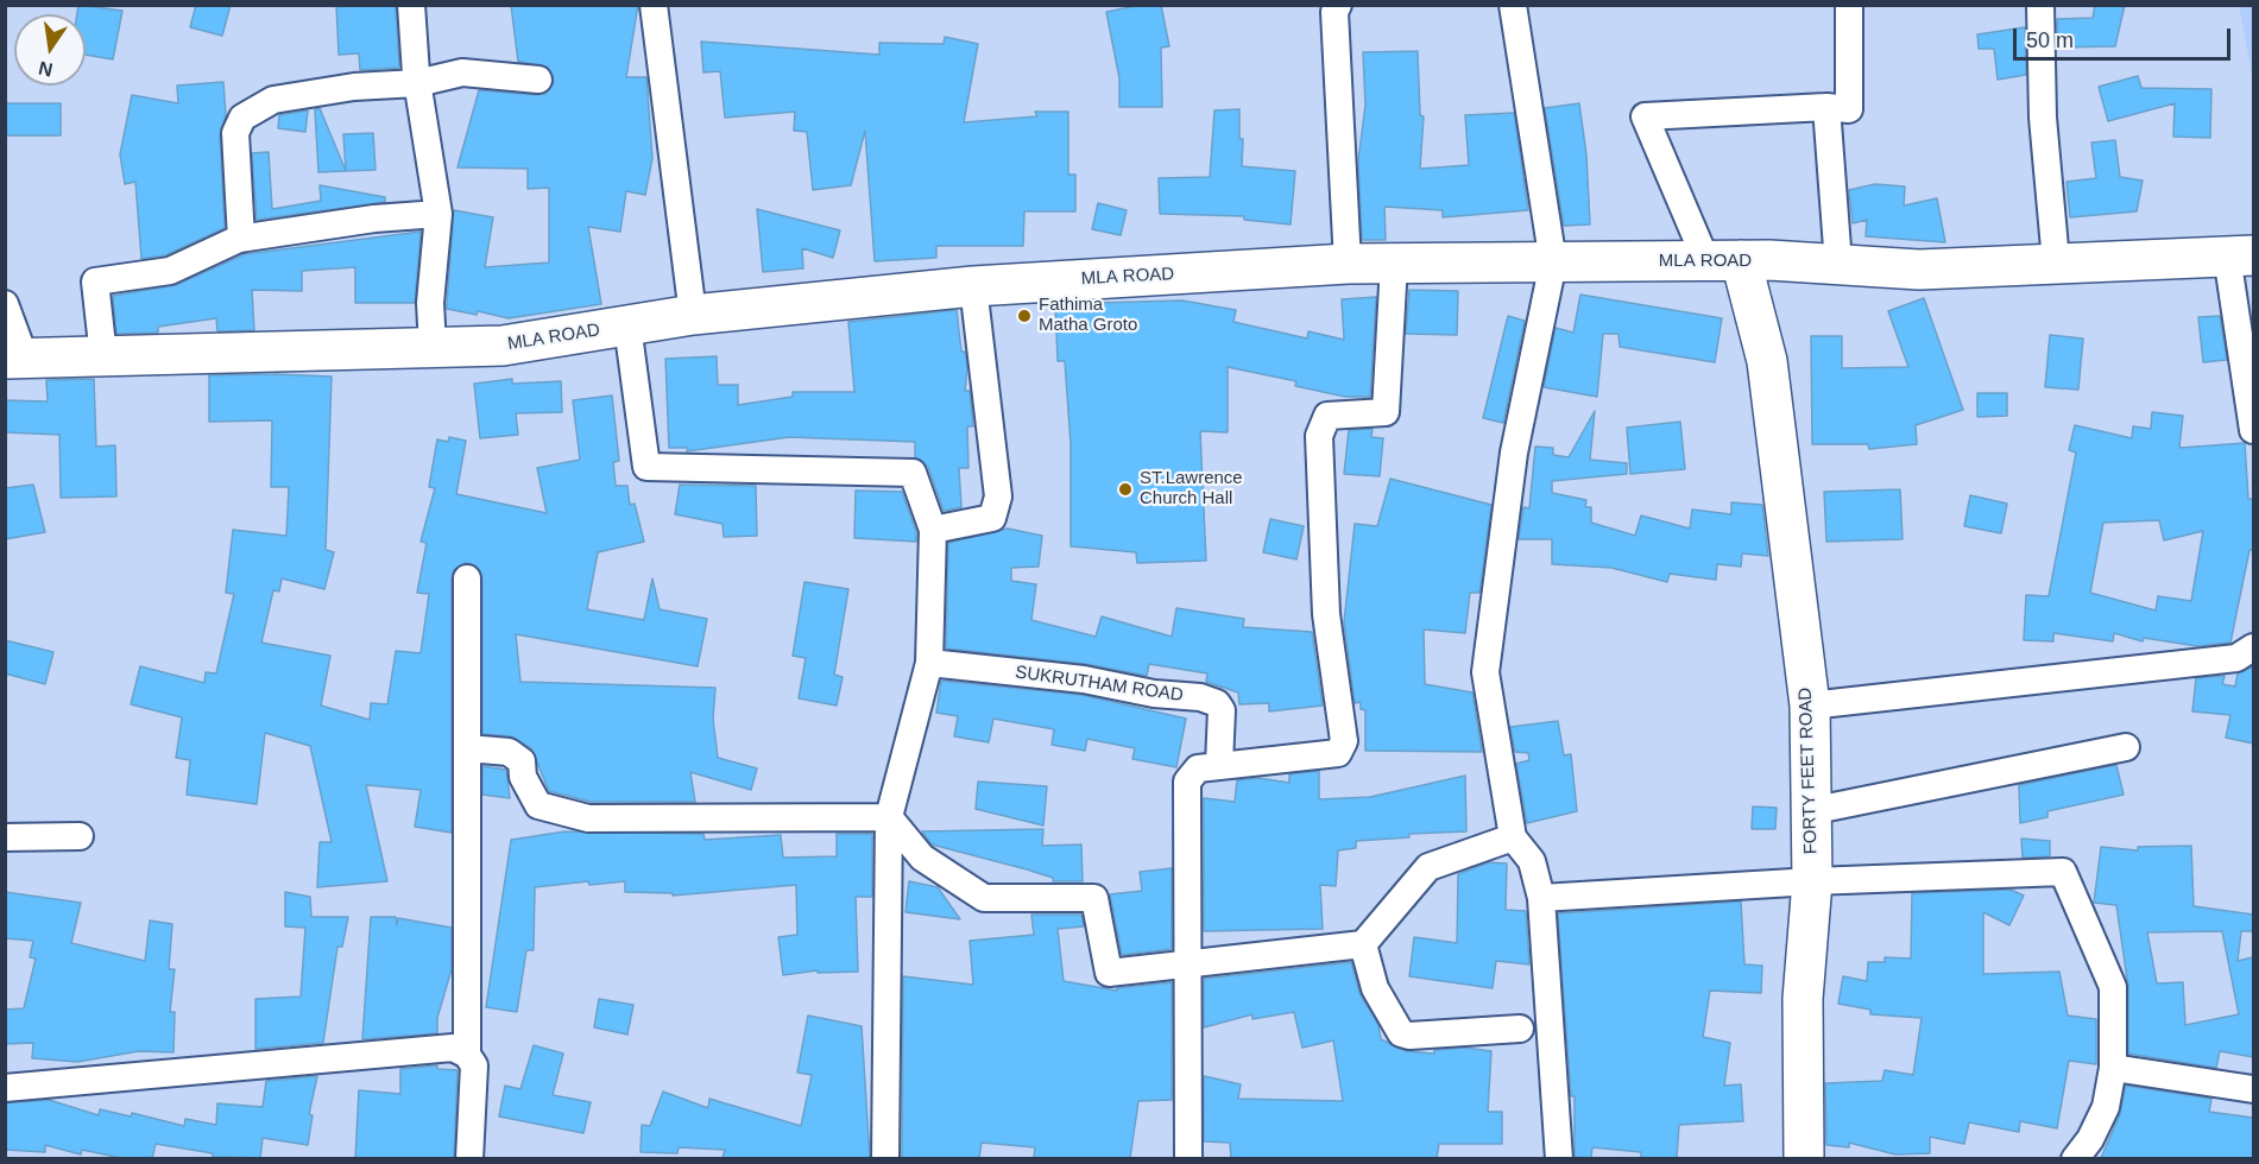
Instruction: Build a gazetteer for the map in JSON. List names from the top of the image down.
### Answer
{
  "streets": {
    "street": ["MLA ROAD", "SUKRUTHAM ROAD", "FORTY FEET ROAD"]
  },
  "crossings": [
    ["MLA ROAD", "FORTY FEET ROAD"]
  ],
  "places": ["Fathima Matha Groto", "ST.Lawrence Church Hall"],
  "scale_bar": "50 m",
  "north": "bottom"
}
